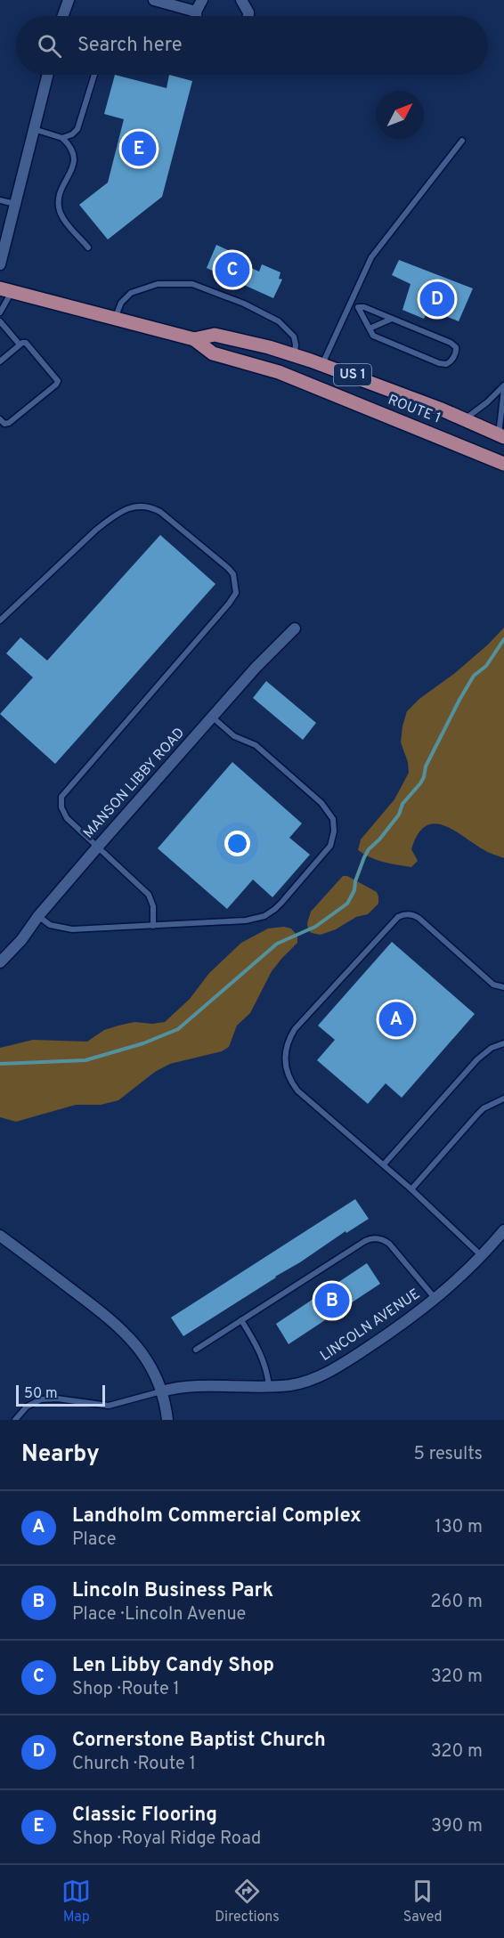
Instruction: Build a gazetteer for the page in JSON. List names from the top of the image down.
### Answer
{
  "streets": {
    "main road": ["US 1", "ROUTE 1"],
    "street": ["MANSON LIBBY ROAD", "LINCOLN AVENUE"]
  },
  "scale_bar": "50 m",
  "north": "top right",
  "page": {
    "search": "Search here",
    "pins": [
      "E",
      "C",
      "D",
      "A",
      "B"
    ],
    "scale": "50 m",
    "heading": ["Nearby", "5 results"],
    "list": [
      {
        "mark": "A",
        "name": "Landholm Commercial Complex",
        "note": "Place",
        "value": "130 m"
      },
      {
        "mark": "B",
        "name": "Lincoln Business Park",
        "note": "Place · Lincoln Avenue",
        "value": "260 m"
      },
      {
        "mark": "C",
        "name": "Len Libby Candy Shop",
        "note": "Shop · Route 1",
        "value": "320 m"
      },
      {
        "mark": "D",
        "name": "Cornerstone Baptist Church",
        "note": "Church · Route 1",
        "value": "320 m"
      },
      {
        "mark": "E",
        "name": "Classic Flooring",
        "note": "Shop · Royal Ridge Road",
        "value": "390 m"
      }
    ],
    "nav": ["Map", "Directions", "Saved"]
  }
}
